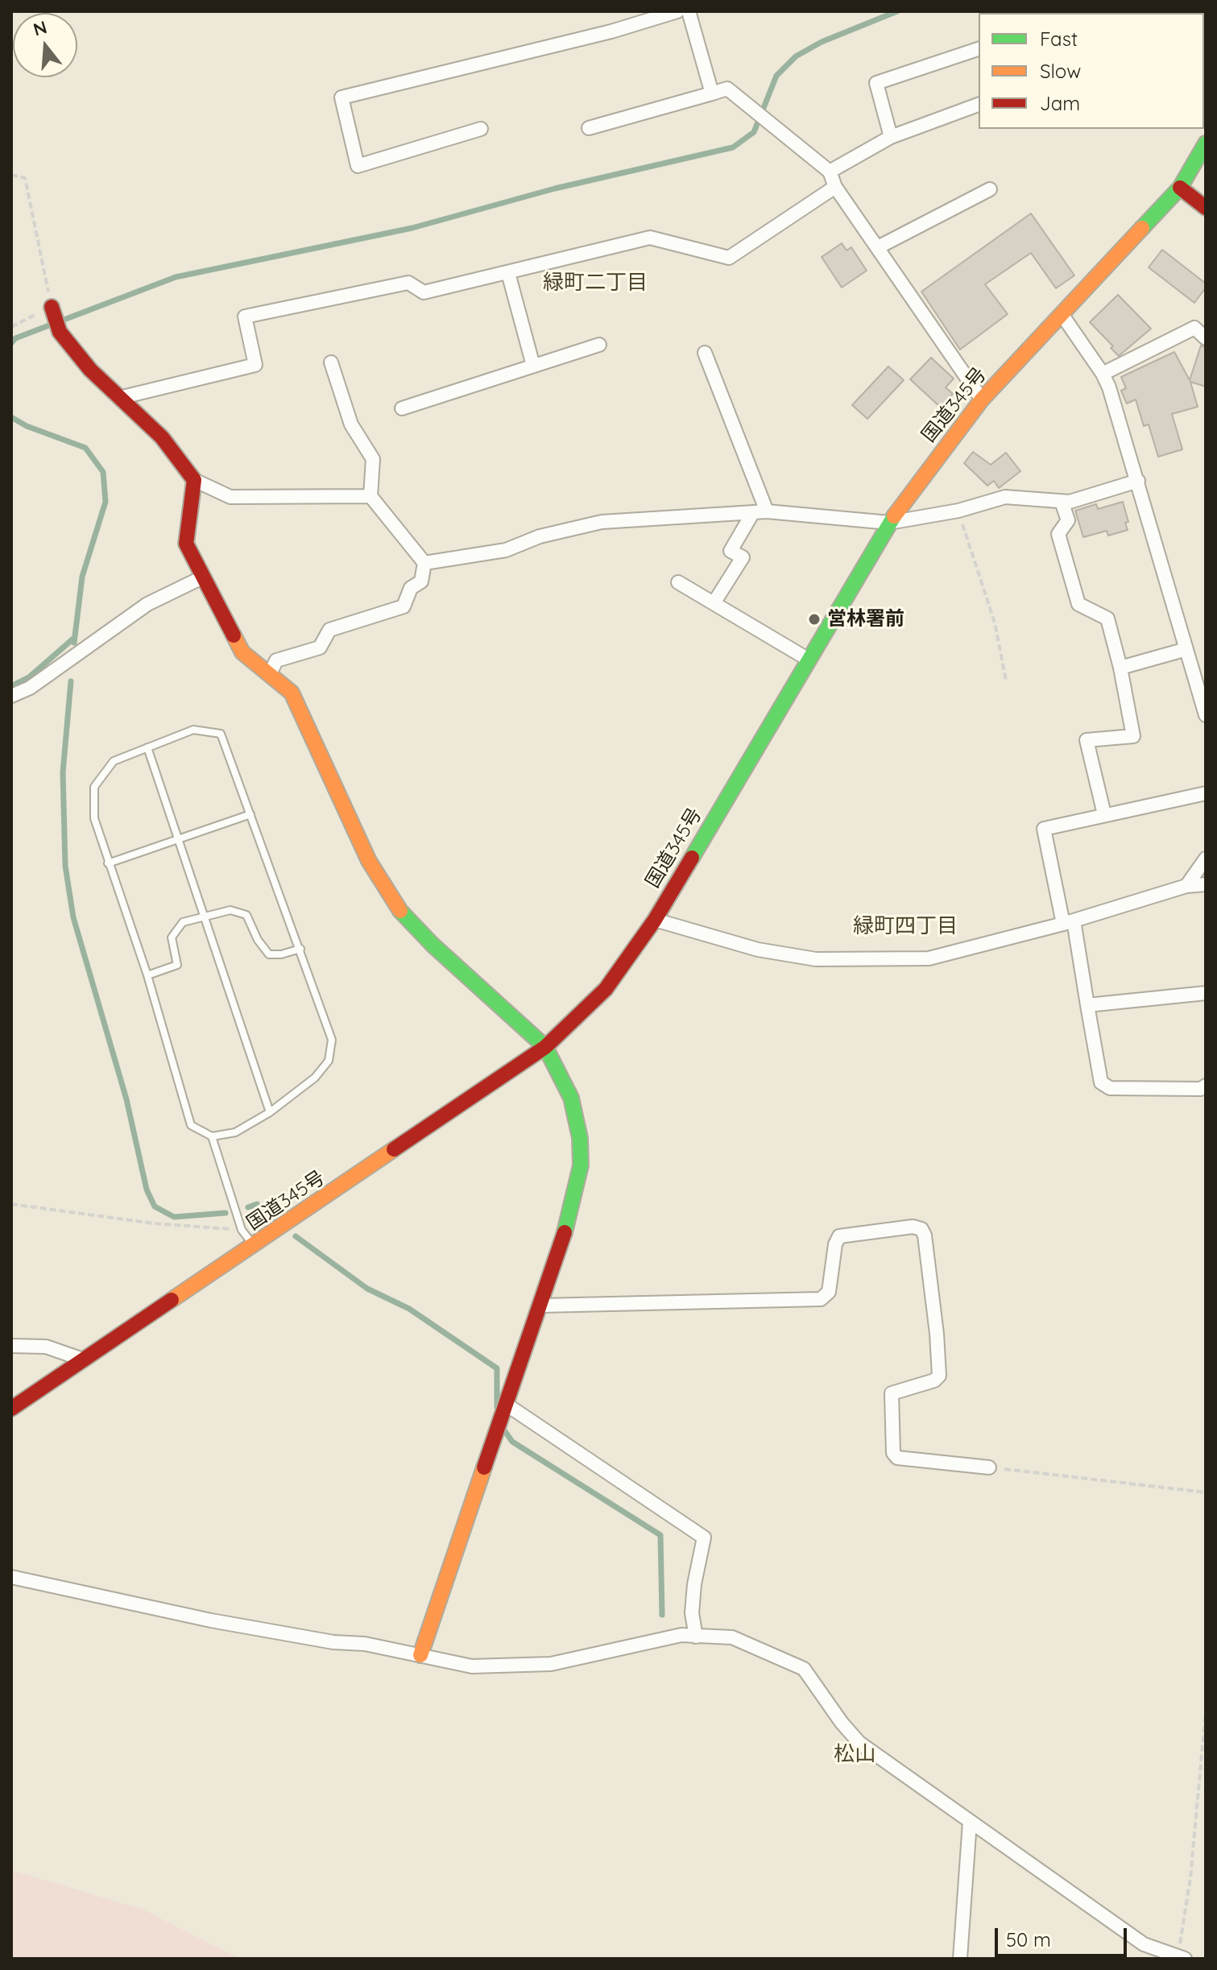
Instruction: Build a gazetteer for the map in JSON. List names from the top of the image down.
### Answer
{
  "streets": {
    "main road": ["国道345号"]
  },
  "districts": ["緑町二丁目", "緑町四丁目", "松山"],
  "places": ["営林署前"],
  "legend": ["Fast", "Slow", "Jam"],
  "scale_bar": "50 m",
  "north": "top"
}
